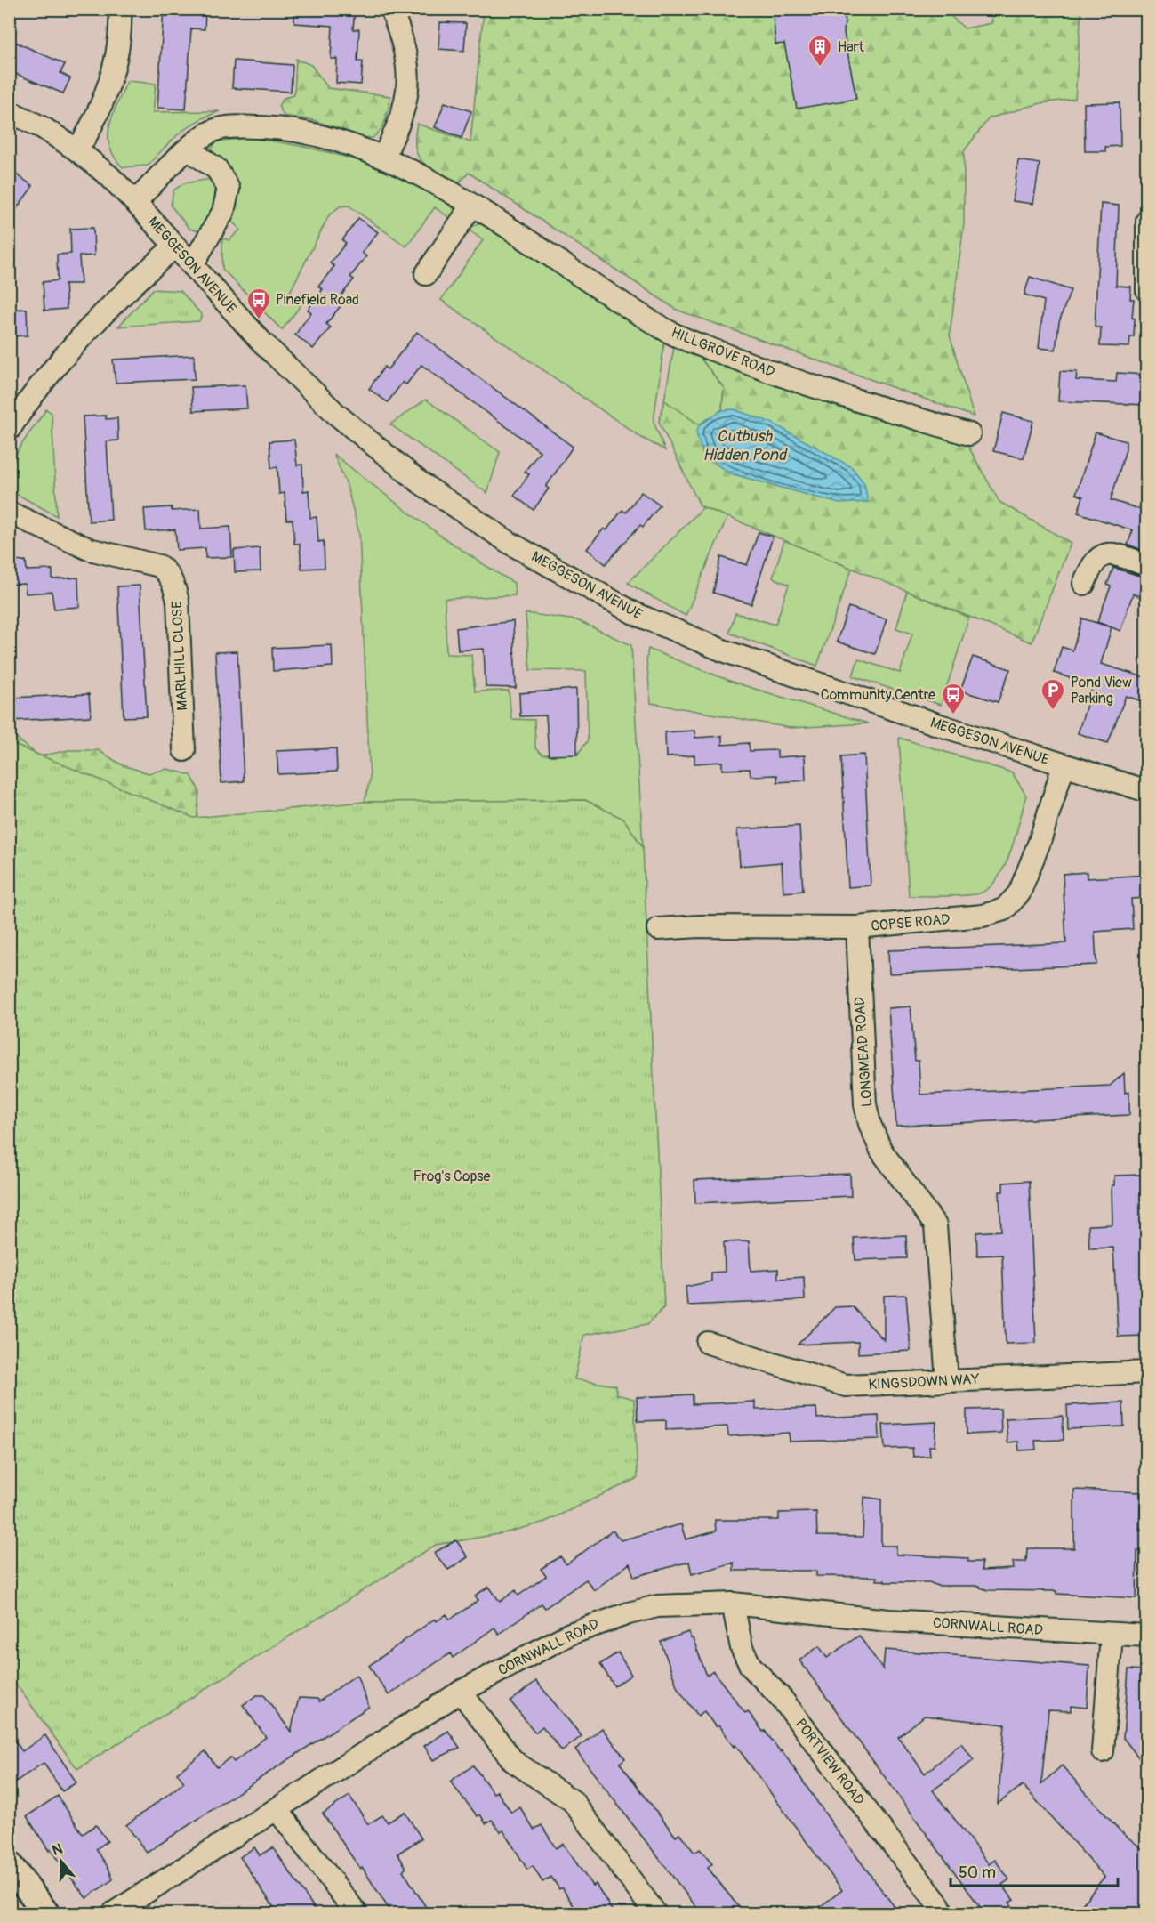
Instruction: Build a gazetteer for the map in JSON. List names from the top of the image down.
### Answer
{
  "streets": {
    "street": [
      "MEGGESON AVENUE",
      "HILLGROVE ROAD",
      "MARLHILL CLOSE",
      "COPSE ROAD",
      "LONGMEAD ROAD",
      "KINGSDOWN WAY",
      "CORNWALL ROAD",
      "PORTVIEW ROAD"
    ]
  },
  "crossings": [
    ["MEGGESON AVENUE", "HILLGROVE ROAD"],
    ["MEGGESON AVENUE", "COPSE ROAD"],
    ["COPSE ROAD", "LONGMEAD ROAD"],
    ["LONGMEAD ROAD", "KINGSDOWN WAY"],
    ["CORNWALL ROAD", "PORTVIEW ROAD"]
  ],
  "water": ["Cutbush Hidden Pond"],
  "parks": ["Frog's Copse"],
  "places": {
    "building": ["Hart"],
    "bus stop": ["Pinefield Road", "Community Centre"],
    "parking": ["Pond View Parking"]
  },
  "scale_bar": "50 m",
  "north": "top"
}
